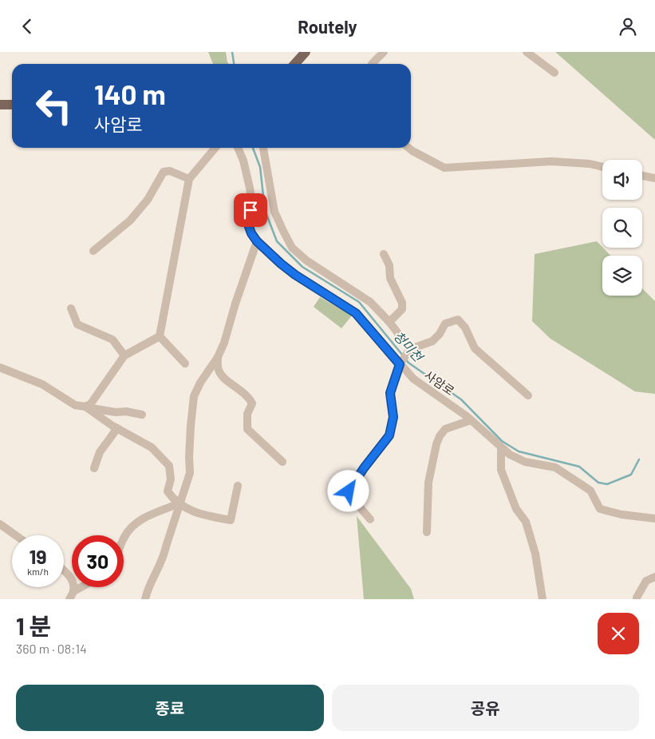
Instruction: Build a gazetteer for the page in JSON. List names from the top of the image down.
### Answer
{
  "streets": {
    "street": ["사암로"]
  },
  "water": ["청미천"],
  "page": {
    "header": "Routely",
    "turn": ["140 m", "사암로"],
    "speed": "19 km/h",
    "limit": "30",
    "heading": ["1 분", "360 m · 08:14"],
    "buttons": ["종료", "공유"]
  }
}
